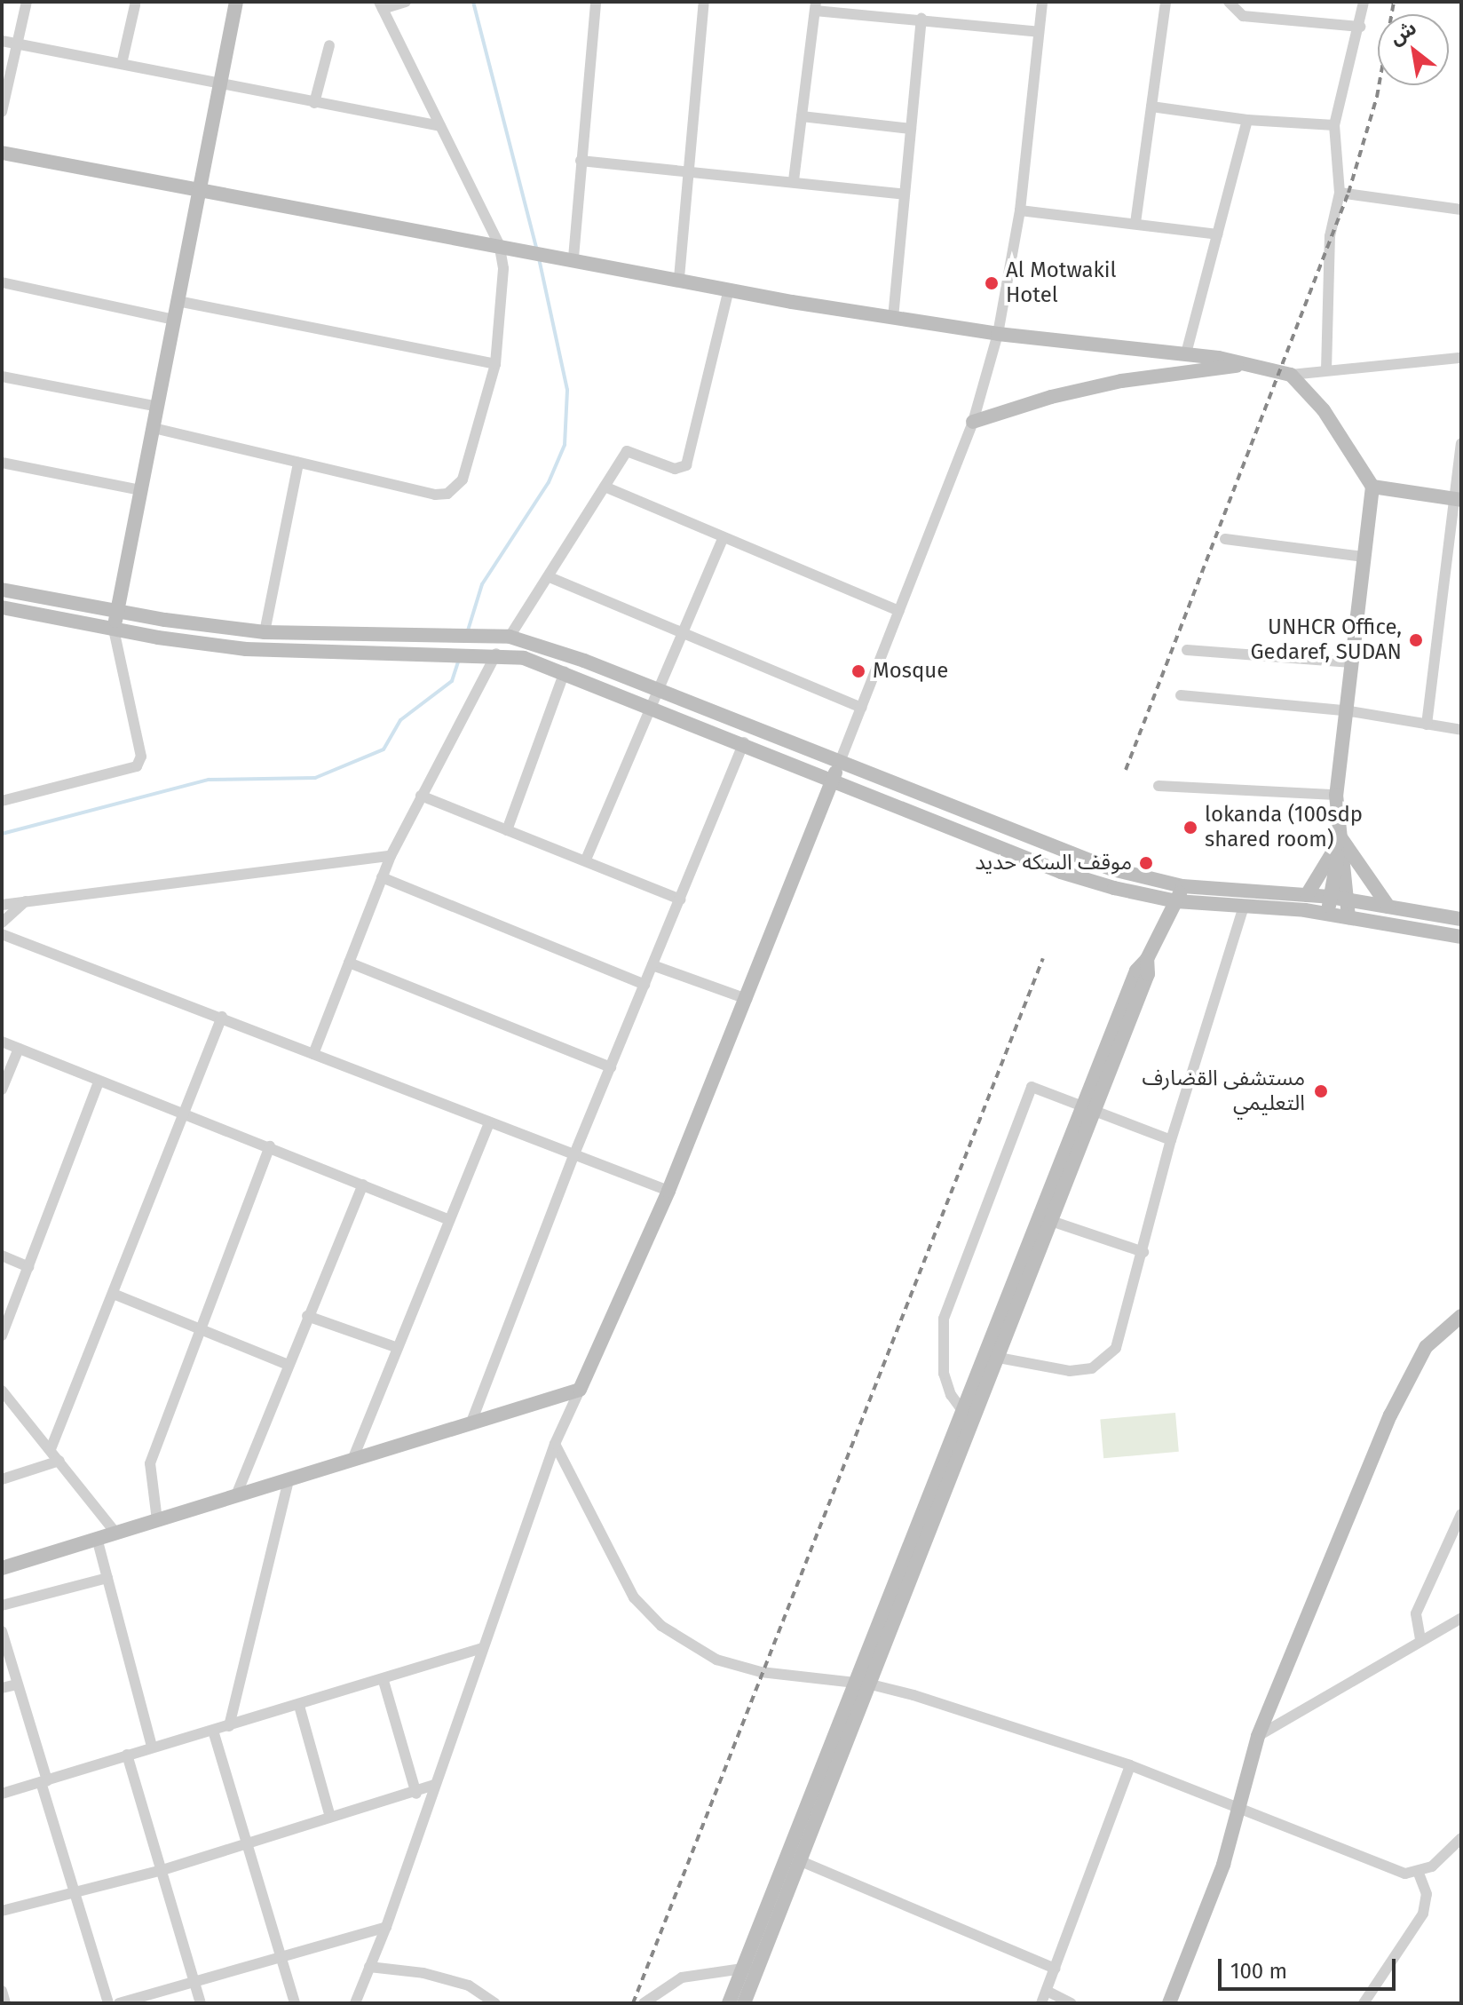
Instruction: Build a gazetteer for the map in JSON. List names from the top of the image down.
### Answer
{
  "places": [
    "Al Motwakil Hotel",
    "UNHCR Office, Gedaref, SUDAN",
    "Mosque",
    "lokanda (100sdp shared room)",
    "موقف السكه حديد",
    "مستشفى القضارف التعليمي"
  ],
  "scale_bar": "100 m",
  "north": "top left"
}
